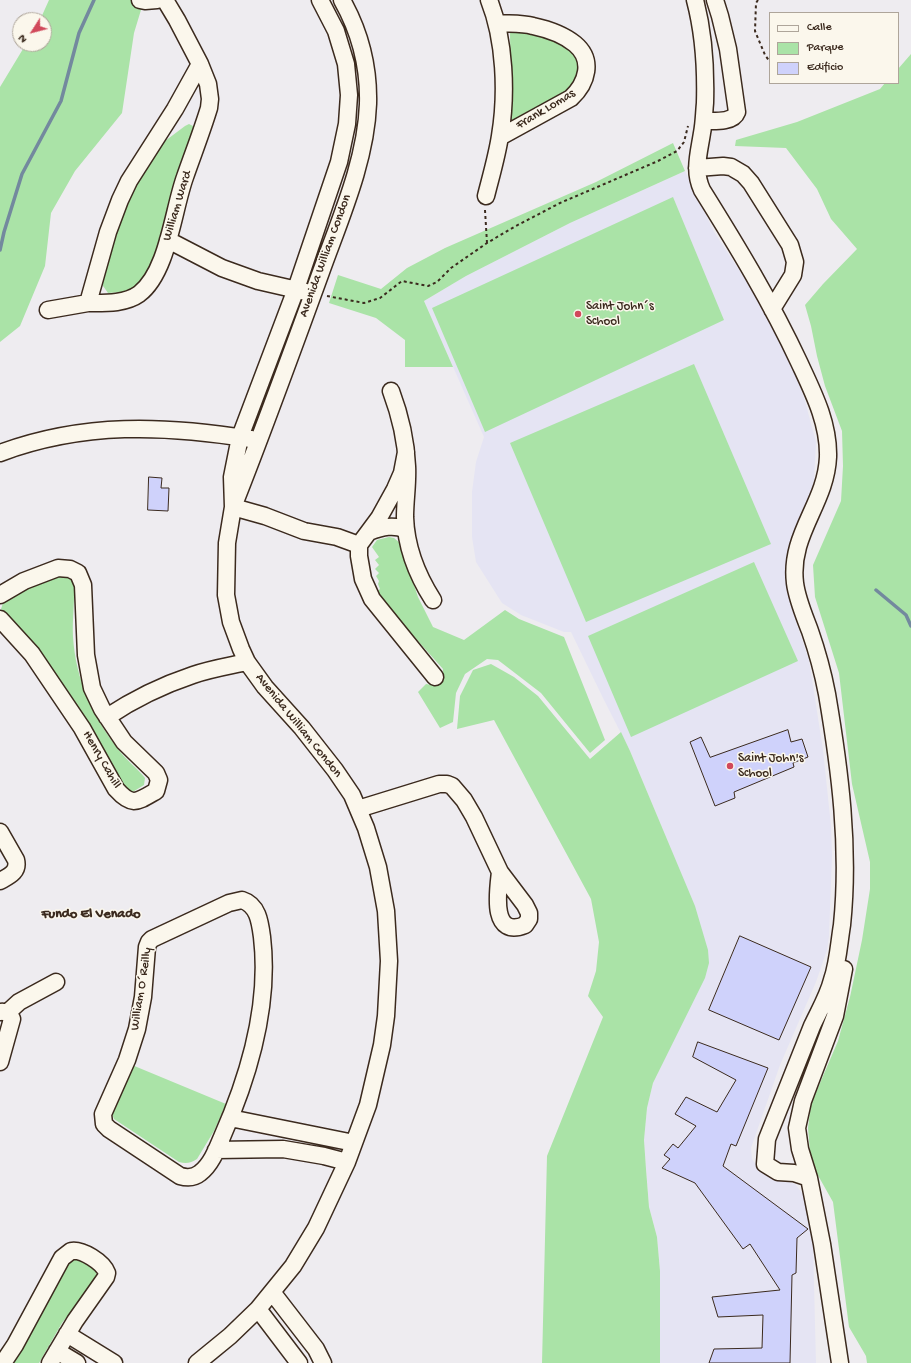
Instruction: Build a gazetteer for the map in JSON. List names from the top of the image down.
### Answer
{
  "streets": {
    "street": [
      "Frank Lomas",
      "William Ward",
      "Avenida William Condon",
      "Henry Cahill",
      "William O´Reilly"
    ]
  },
  "crossings": [
    ["Avenida William Condon", "Henry Cahill"]
  ],
  "districts": ["Fundo El Venado"],
  "places": ["Saint John´s School", "Saint John's School"],
  "legend": ["Calle", "Parque", "Edificio"],
  "north": "bottom left"
}
